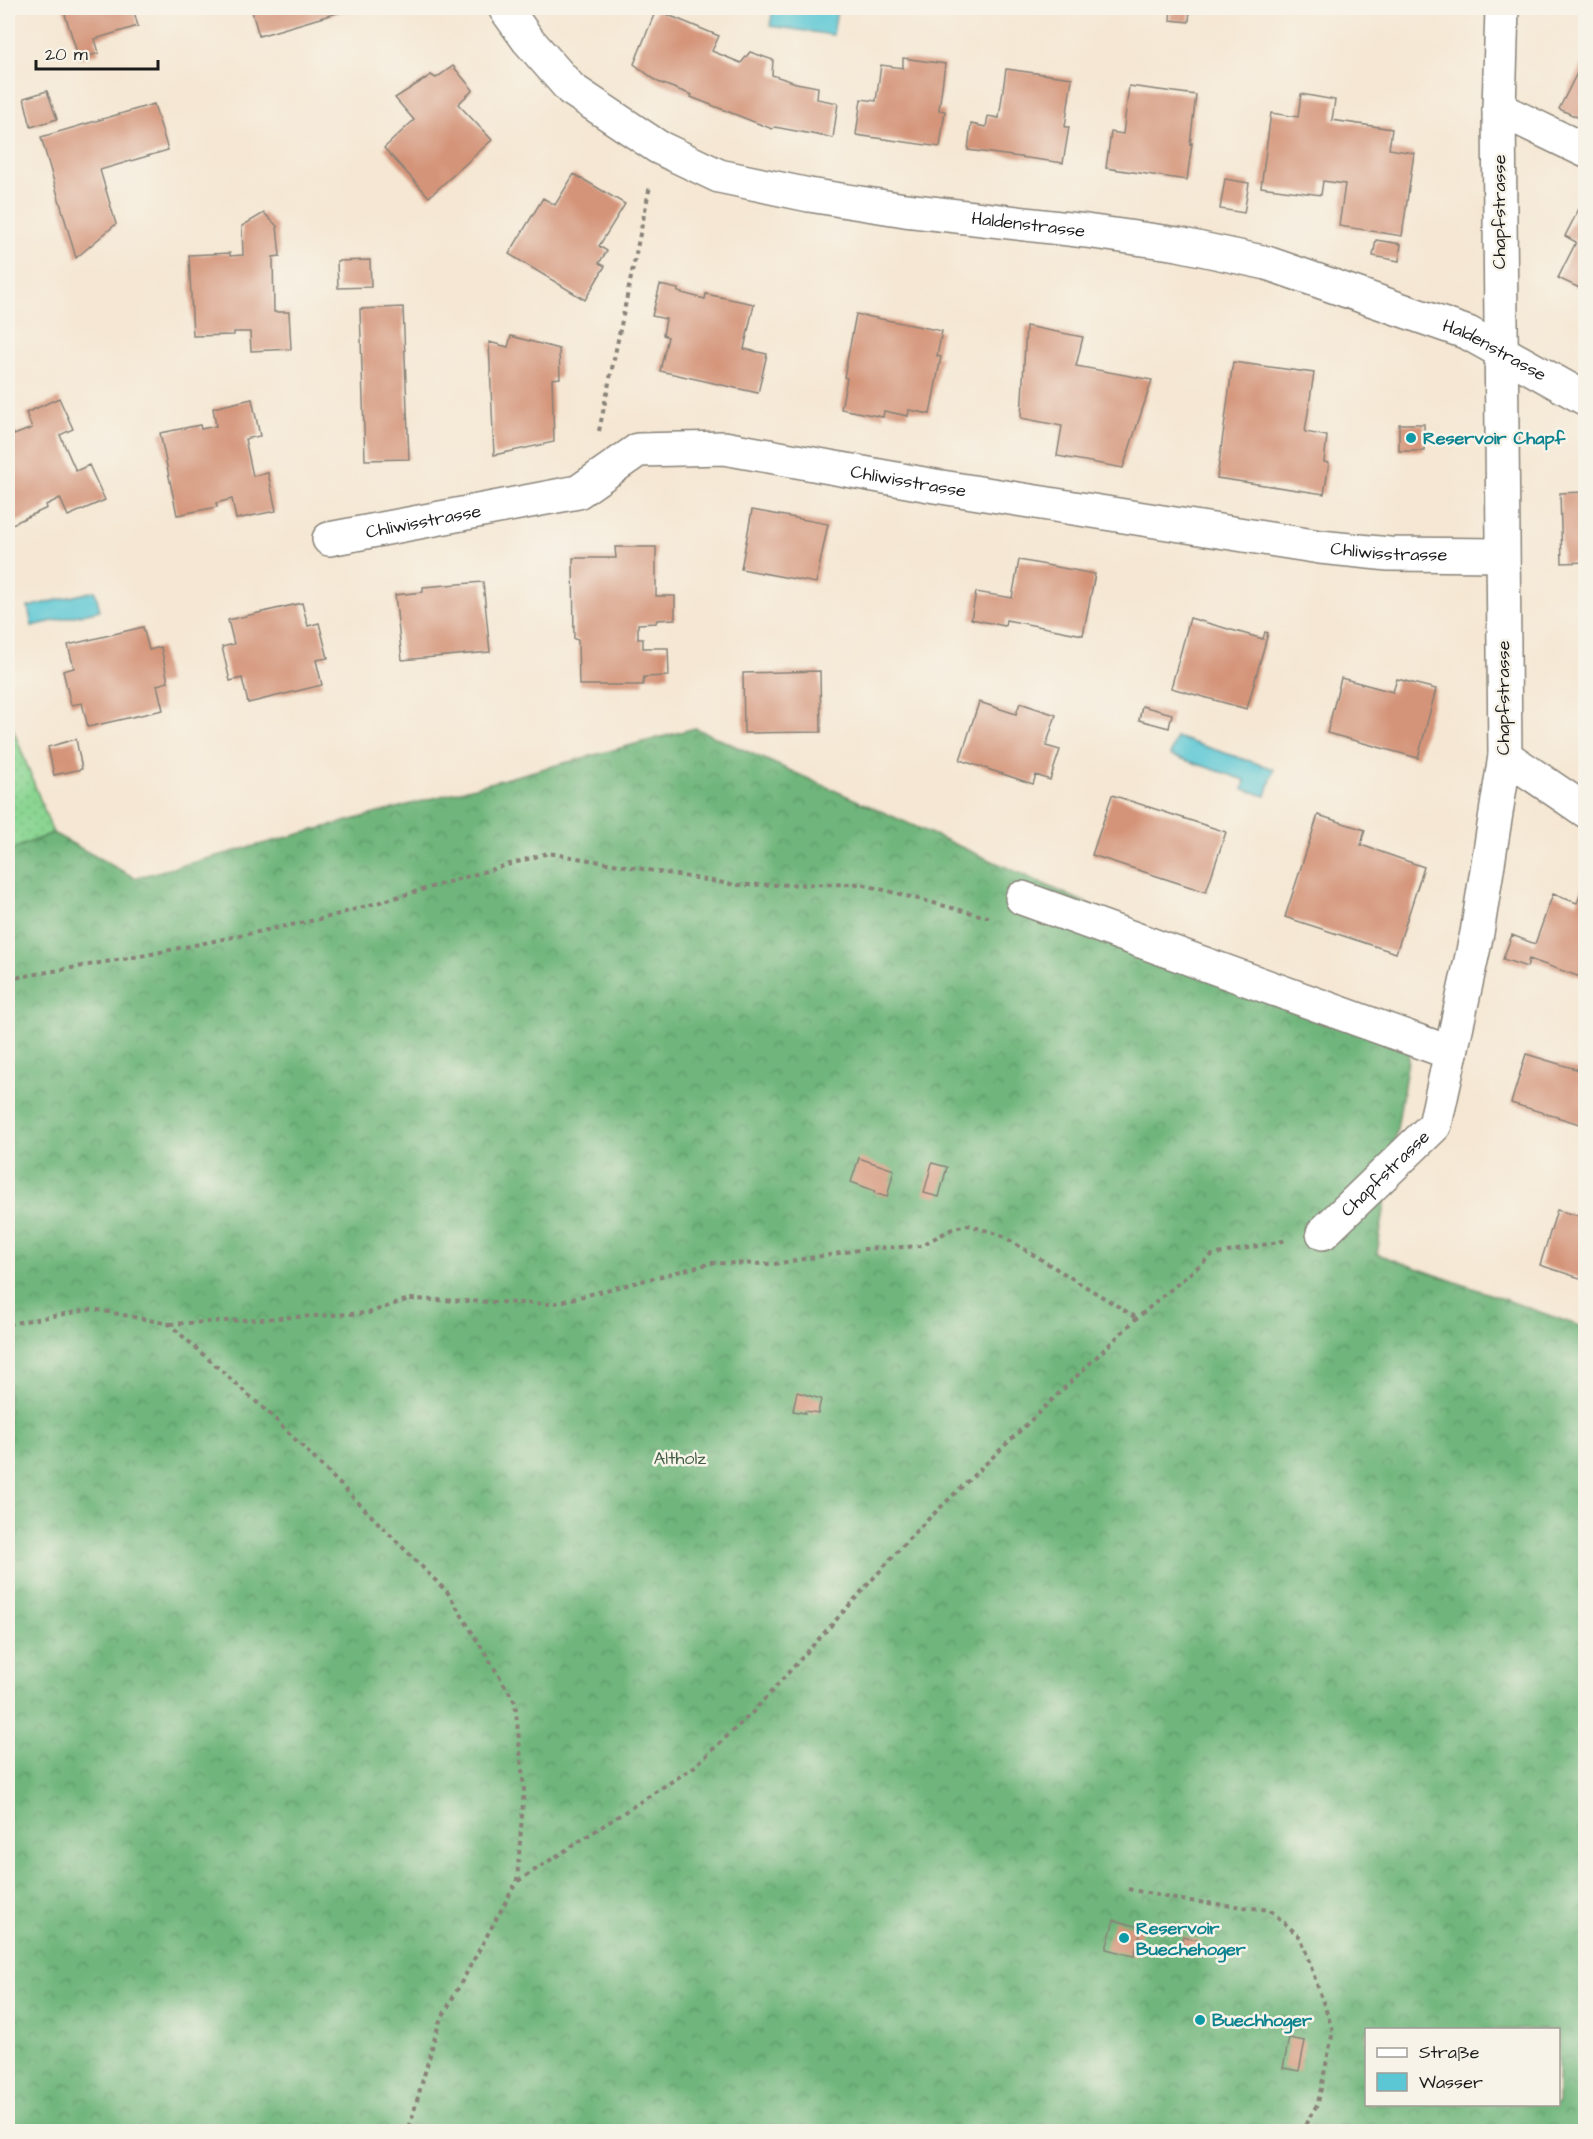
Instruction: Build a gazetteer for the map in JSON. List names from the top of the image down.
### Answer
{
  "streets": {
    "street": ["Chapfstrasse", "Haldenstrasse", "Chliwisstrasse"]
  },
  "crossings": [
    ["Chapfstrasse", "Haldenstrasse"],
    ["Chapfstrasse", "Chliwisstrasse"]
  ],
  "parks": ["Altholz"],
  "places": ["Reservoir Chapf", "Reservoir Buechehoger", "Buechhoger"],
  "legend": ["Straße", "Wasser"],
  "scale_bar": "20 m"
}
